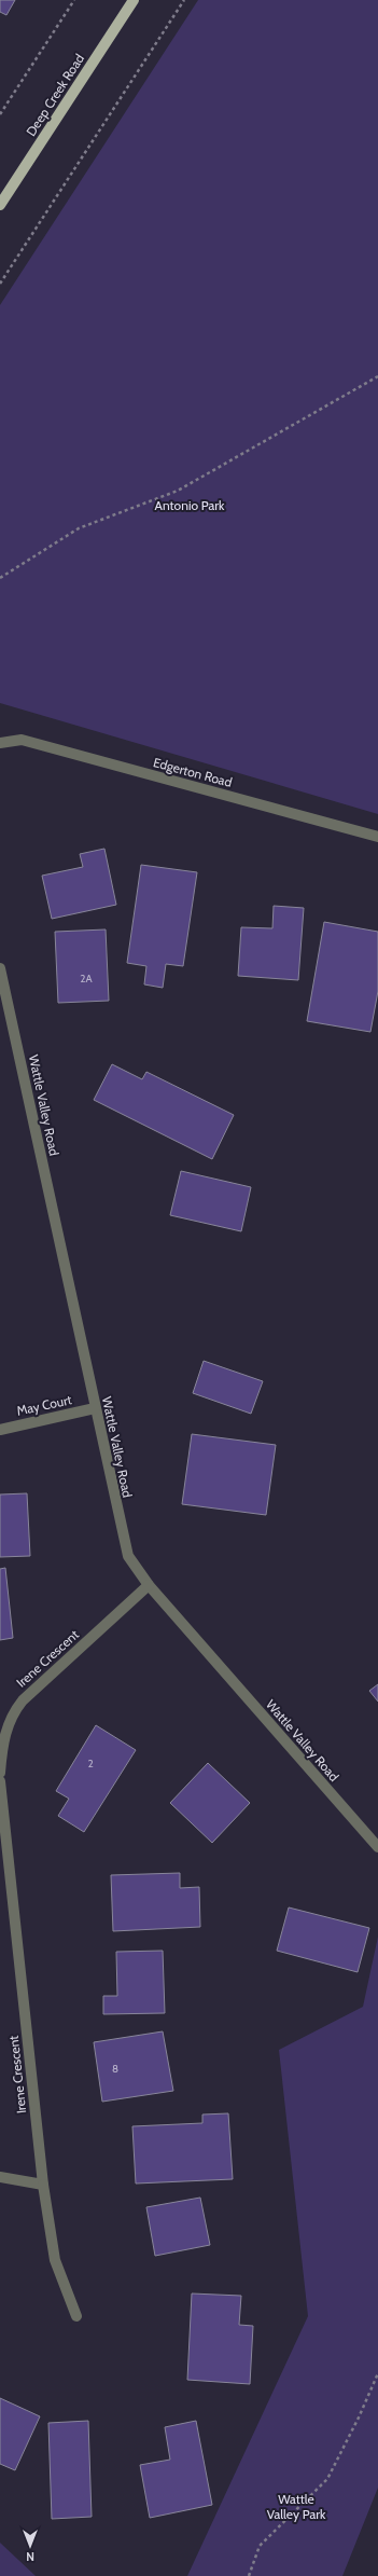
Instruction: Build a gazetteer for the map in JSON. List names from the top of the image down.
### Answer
{
  "streets": {
    "main road": ["Deep Creek Road"],
    "street": [
      "Edgerton Road",
      "Wattle Valley Road",
      "May Court",
      "Irene Crescent"
    ]
  },
  "crossings": [
    ["Wattle Valley Road", "May Court"],
    ["Wattle Valley Road", "Irene Crescent"]
  ],
  "parks": ["Antonio Park", "Wattle Valley Park"],
  "house_numbers": ["2A", "2", "8"],
  "north": "bottom"
}
